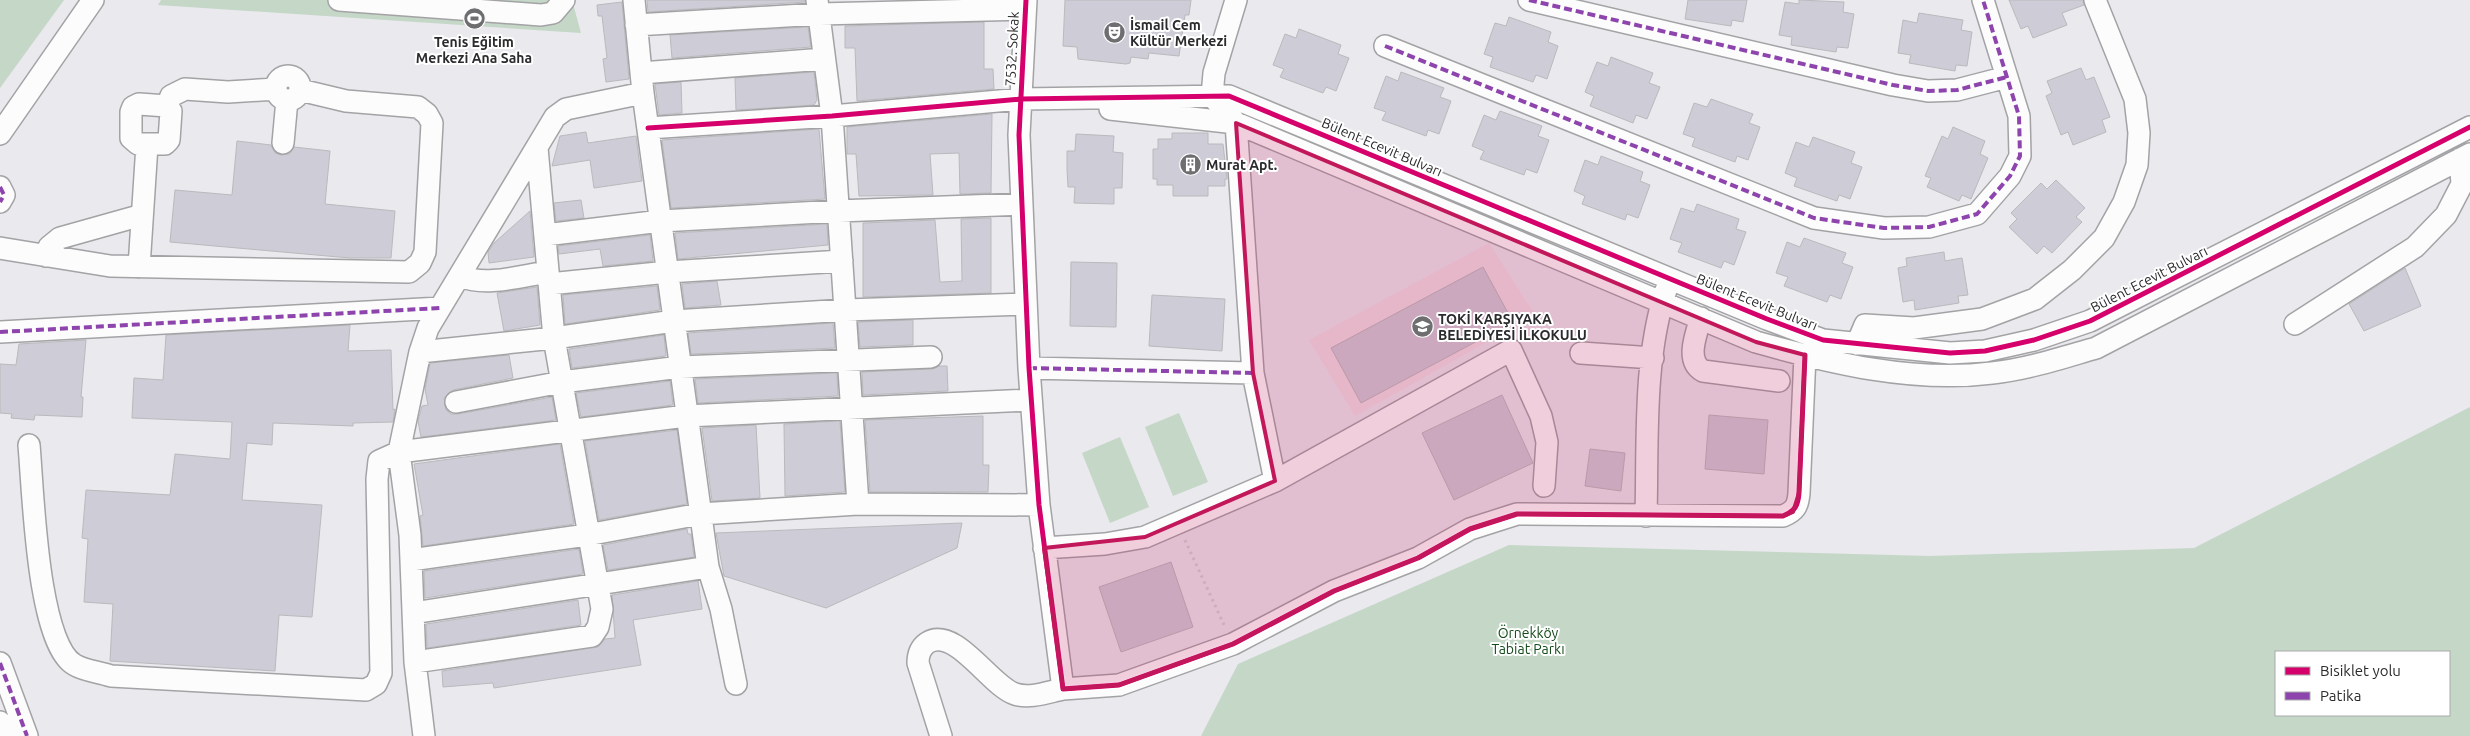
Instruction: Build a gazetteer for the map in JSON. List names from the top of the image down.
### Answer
{
  "streets": {
    "street": ["7532. Sokak", "Bülent Ecevit Bulvarı"]
  },
  "crossings": [
    ["7532. Sokak", "Bülent Ecevit Bulvarı"]
  ],
  "parks": ["Örnekköy Tabiat Parkı"],
  "places": {
    "sports": ["Tenis Eğitim Merkezi Ana Saha"],
    "theatre": ["İsmail Cem Kültür Merkezi"],
    "building": ["Murat Apt."],
    "school or university": ["TOKİ KARŞIYAKA BELEDİYESİ İLKOKULU"]
  },
  "legend": ["Bisiklet yolu", "Patika"]
}
